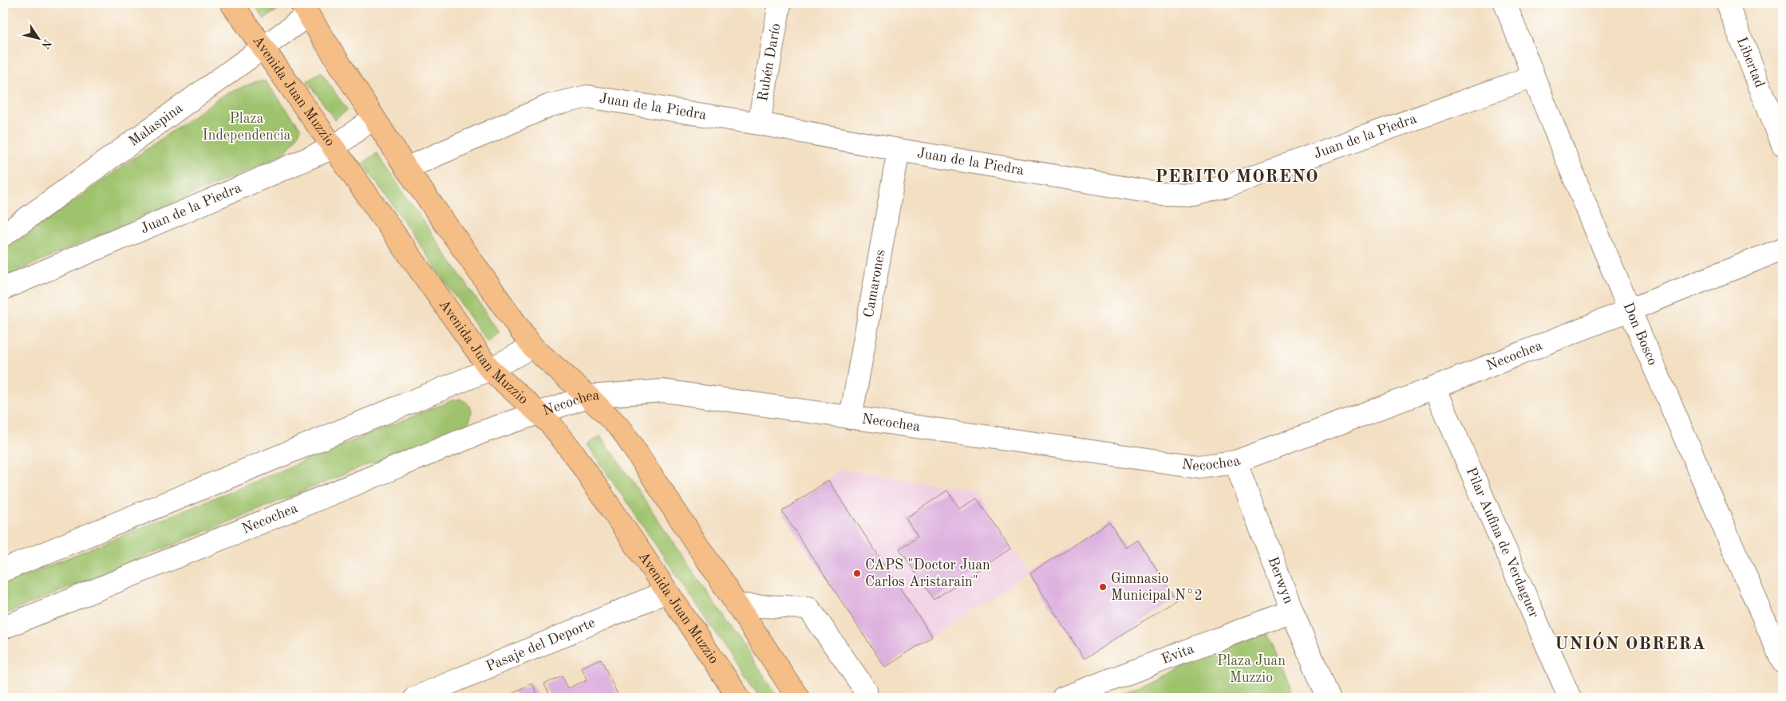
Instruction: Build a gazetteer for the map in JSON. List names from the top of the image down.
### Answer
{
  "streets": {
    "main road": ["Avenida Juan Muzzio"],
    "street": [
      "Rubén Darío",
      "Libertad",
      "Juan de la Piedra",
      "Malaspina",
      "Camarones",
      "Don Bosco",
      "Necochea",
      "Pilar Aufina de Verdaguer",
      "Berwyn",
      "Pasaje del Deporte",
      "Evita"
    ]
  },
  "crossings": [
    ["Rubén Darío", "Juan de la Piedra"],
    ["Avenida Juan Muzzio", "Juan de la Piedra"],
    ["Avenida Juan Muzzio", "Malaspina"],
    ["Avenida Juan Muzzio", "Necochea"],
    ["Avenida Juan Muzzio", "Pasaje del Deporte"],
    ["Juan de la Piedra", "Camarones"],
    ["Juan de la Piedra", "Don Bosco"],
    ["Camarones", "Necochea"],
    ["Don Bosco", "Necochea"],
    ["Necochea", "Pilar Aufina de Verdaguer"],
    ["Necochea", "Berwyn"],
    ["Berwyn", "Evita"]
  ],
  "districts": ["PERITO MORENO", "UNIÓN OBRERA"],
  "parks": ["Plaza Independencia", "Plaza Juan Muzzio"],
  "places": ["CAPS \"Doctor Juan Carlos Aristarain\"", "Gimnasio Municipal N°2"],
  "north": "bottom right"
}
